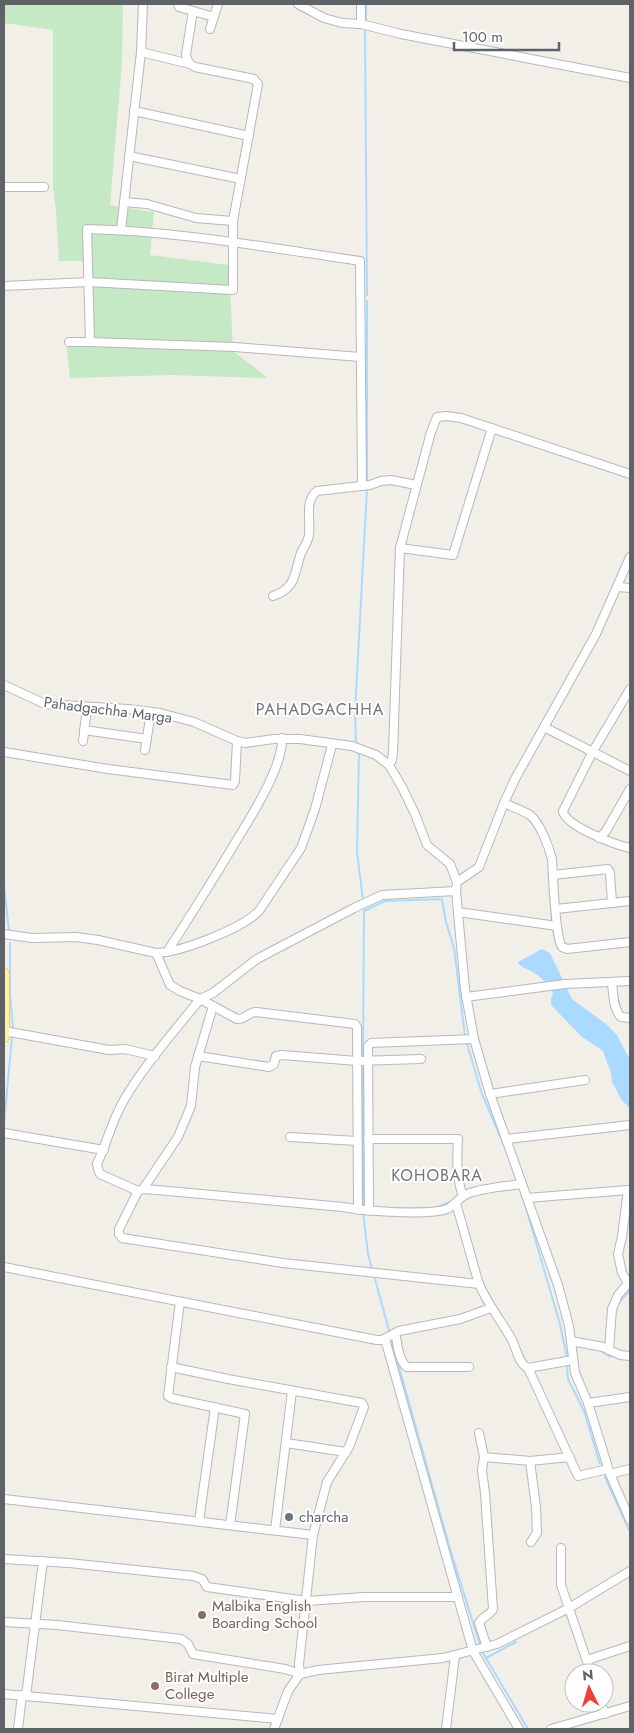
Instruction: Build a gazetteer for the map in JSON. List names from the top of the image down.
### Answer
{
  "streets": {
    "street": ["Pahadgachha Marga"]
  },
  "districts": ["PAHADGACHHA", "KOHOBARA"],
  "places": ["charcha", "Malbika English Boarding School", "Birat Multiple College"],
  "scale_bar": "100 m",
  "north": "top"
}
